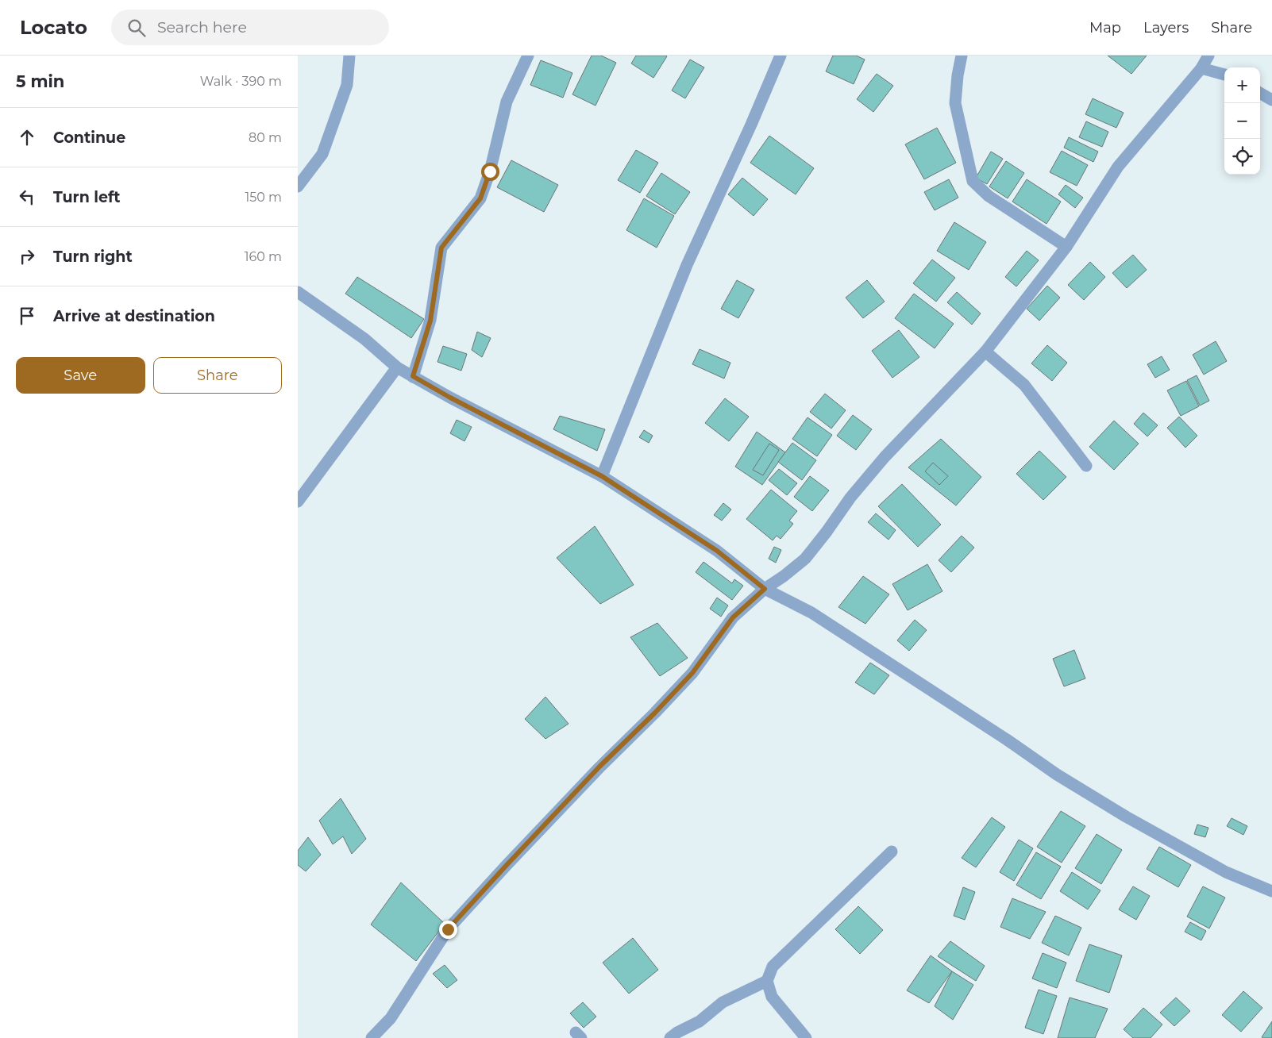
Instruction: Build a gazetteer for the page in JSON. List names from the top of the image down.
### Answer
{
  "page": {
    "header": "Locato",
    "search": "Search here",
    "nav": ["Map", "Layers", "Share"],
    "heading": ["5 min", "Walk · 390 m"],
    "map_buttons": ["+", "−"],
    "list": [
      ["Continue", "80 m"],
      ["Turn left", "150 m"],
      ["Turn right", "160 m"],
      "Arrive at destination"
    ],
    "buttons": ["Save", "Share"]
  }
}
